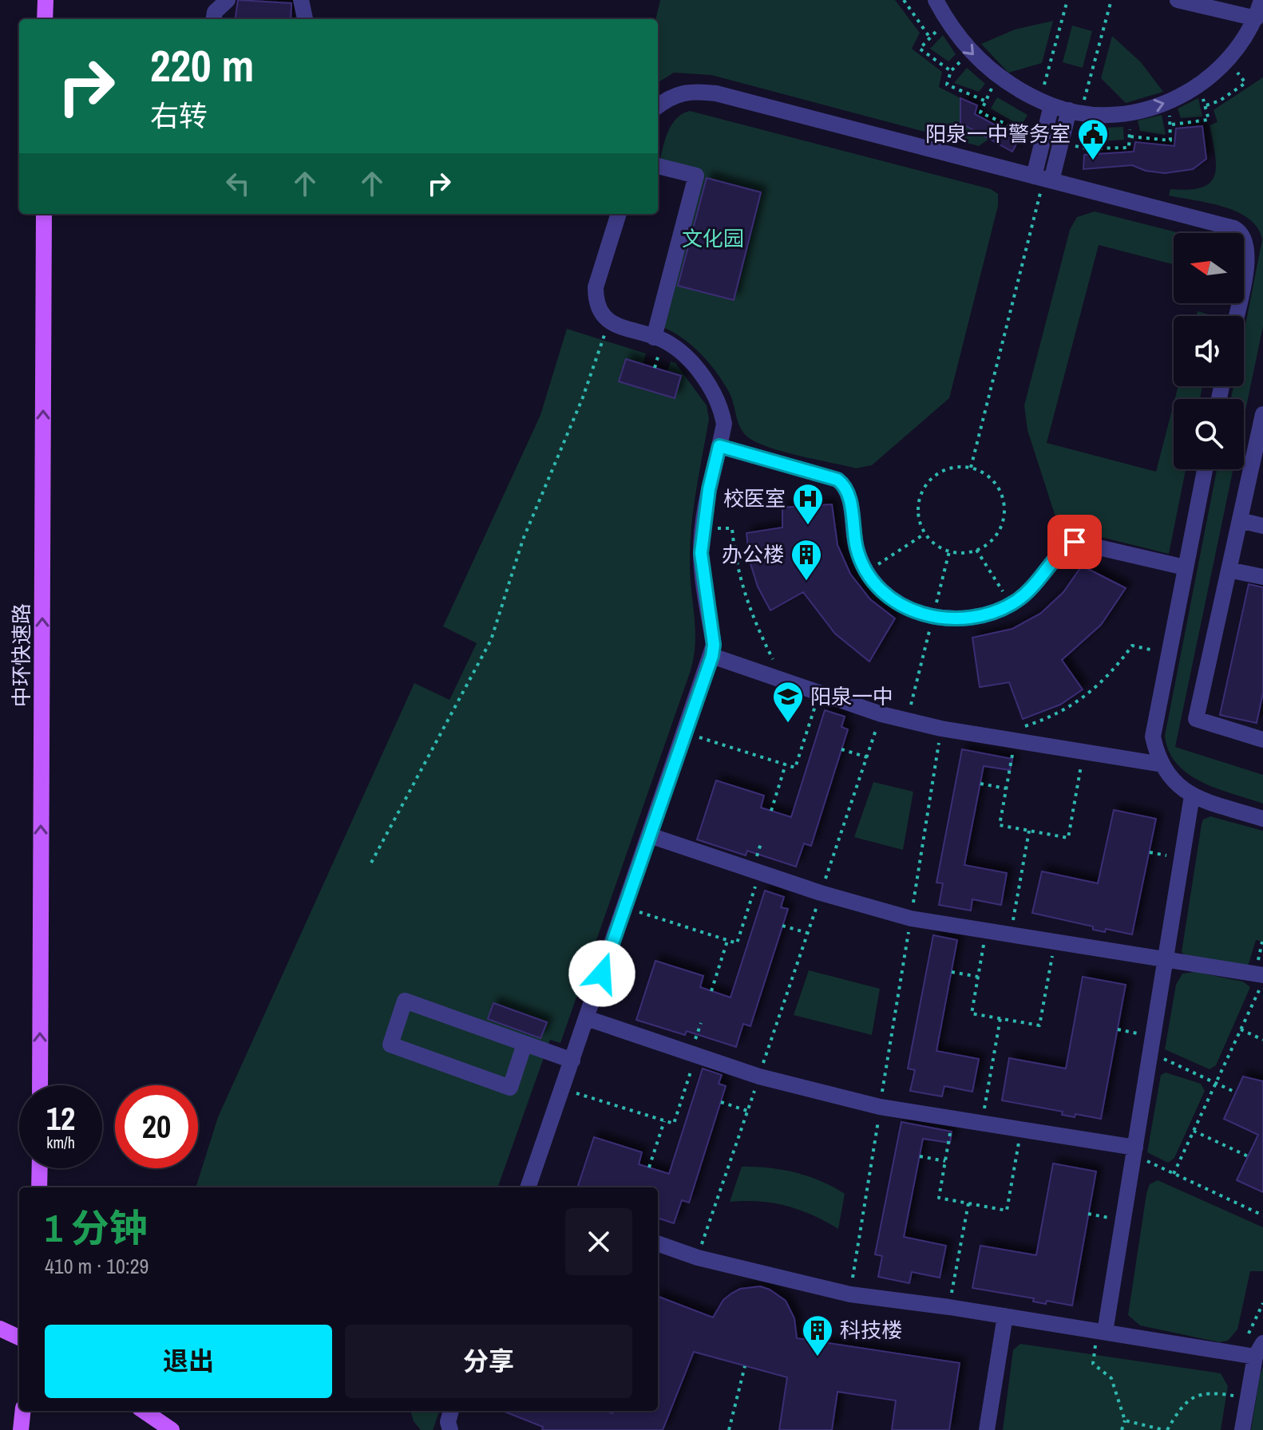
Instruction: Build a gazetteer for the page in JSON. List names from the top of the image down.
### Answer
{
  "streets": {
    "main road": ["中环快速路"]
  },
  "one_way": ["中环快速路"],
  "parks": ["文化园"],
  "places": {
    "public building": ["阳泉一中警务室"],
    "hospital": ["校医室"],
    "building": ["办公楼", "科技楼"],
    "school or university": ["阳泉一中"]
  },
  "north": "left",
  "page": {
    "turn": ["220 m", "右转"],
    "speed": "12 km/h",
    "limit": "20",
    "heading": ["1 分钟", "410 m · 10:29"],
    "buttons": ["退出", "分享"]
  }
}
